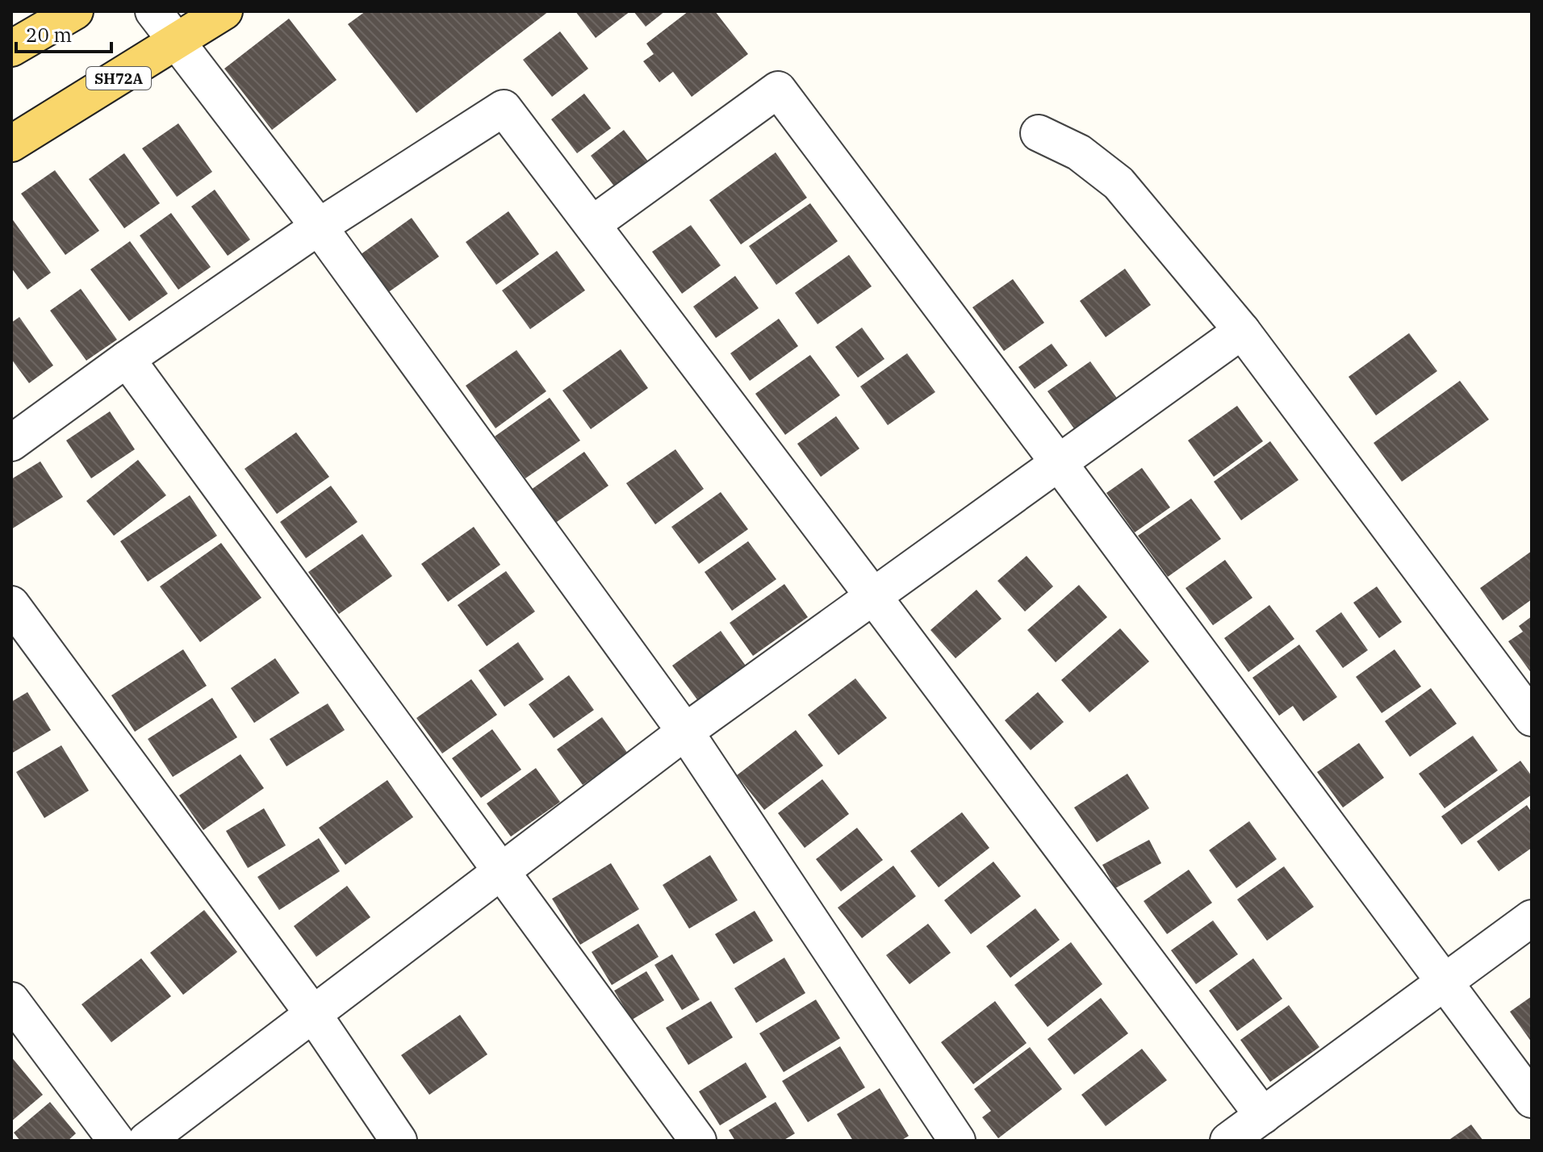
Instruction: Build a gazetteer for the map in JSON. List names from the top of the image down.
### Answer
{
  "streets": {
    "main road": ["SH72A"]
  },
  "scale_bar": "20 m"
}
